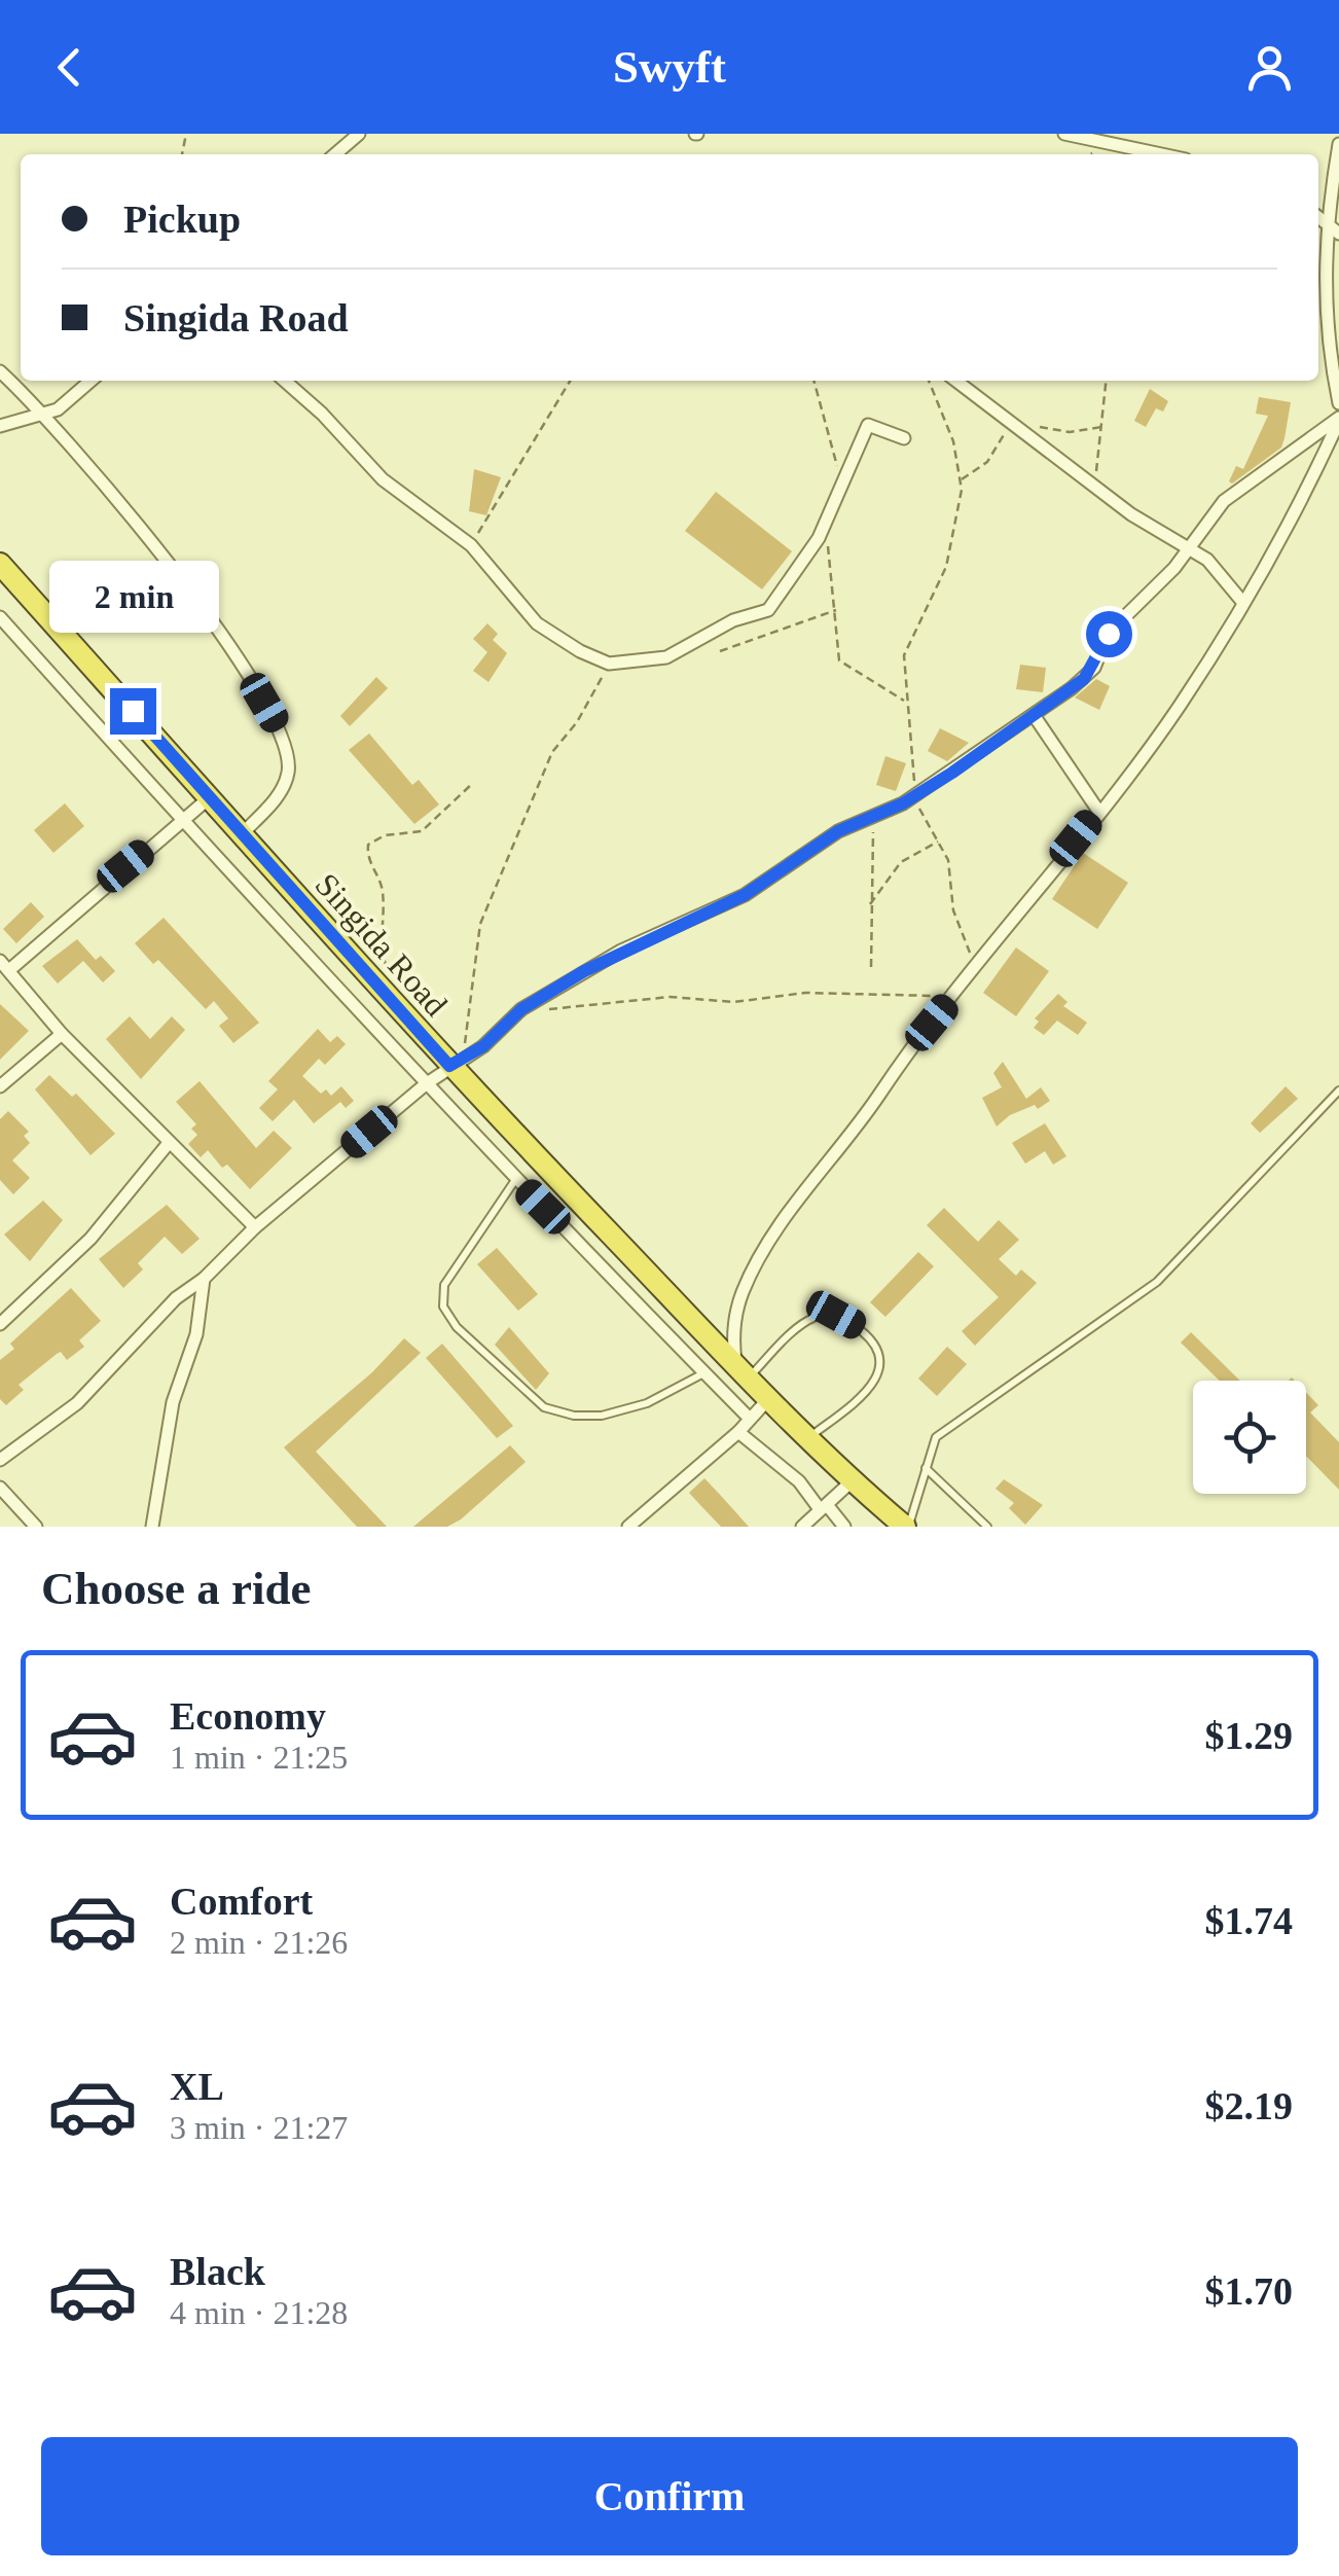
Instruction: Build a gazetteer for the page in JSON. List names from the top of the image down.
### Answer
{
  "streets": {
    "highway": ["Singida Road"]
  },
  "page": {
    "header": "Swyft",
    "banner": ["Pickup", "Singida Road"],
    "bubble": "2 min",
    "heading": "Choose a ride",
    "list": [
      {
        "name": "Economy",
        "note": "1 min · 21:25",
        "value": "$1.29"
      },
      {
        "name": "Comfort",
        "note": "2 min · 21:26",
        "value": "$1.74"
      },
      {
        "name": "XL",
        "note": "3 min · 21:27",
        "value": "$2.19"
      },
      {
        "name": "Black",
        "note": "4 min · 21:28",
        "value": "$1.70"
      }
    ],
    "buttons": "Confirm"
  }
}
